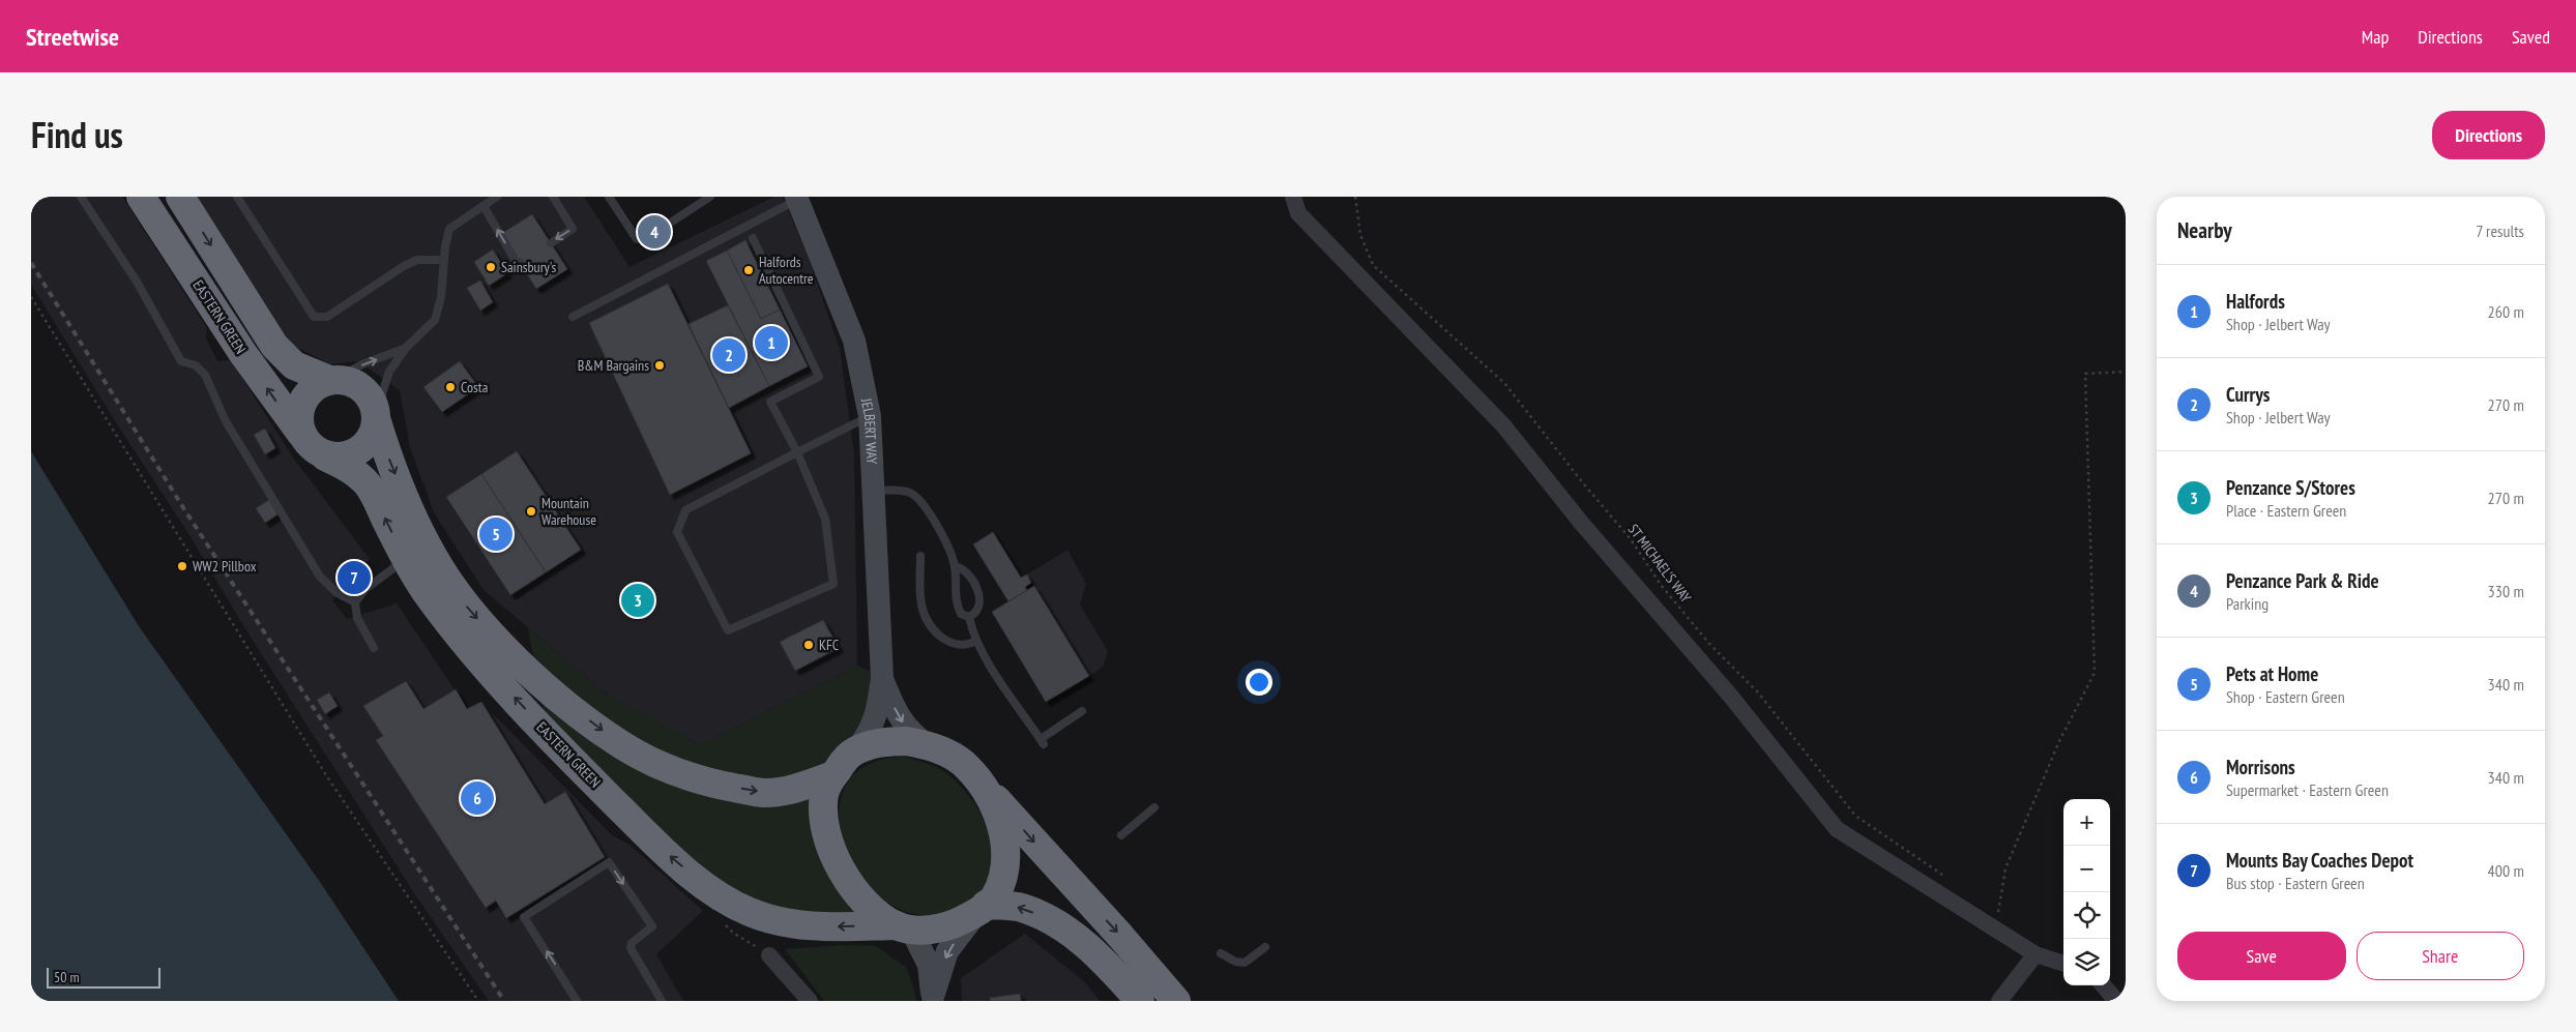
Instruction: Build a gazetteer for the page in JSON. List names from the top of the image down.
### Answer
{
  "streets": {
    "highway": ["EASTERN GREEN"],
    "street": ["JELBERT WAY"],
    "path": ["ST MICHAEL'S WAY"]
  },
  "crossings": [
    ["EASTERN GREEN", "JELBERT WAY"]
  ],
  "one_way": ["EASTERN GREEN"],
  "places": [
    "Sainsbury's",
    "Halfords Autocentre",
    "B&M Bargains",
    "Costa",
    "Mountain Warehouse",
    "WW2 Pillbox",
    "KFC"
  ],
  "scale_bar": "50 m",
  "page": {
    "header": "Streetwise",
    "nav": ["Map", "Directions", "Saved"],
    "title": "Find us",
    "buttons": [
      "Directions",
      ["Save", "Share"]
    ],
    "heading": ["Nearby", "7 results"],
    "pins": [
      "4",
      "1",
      "2",
      "5",
      "7",
      "3",
      "6"
    ],
    "list": [
      {
        "mark": "1",
        "name": "Halfords",
        "note": "Shop · Jelbert Way",
        "value": "260 m"
      },
      {
        "mark": "2",
        "name": "Currys",
        "note": "Shop · Jelbert Way",
        "value": "270 m"
      },
      {
        "mark": "3",
        "name": "Penzance S/Stores",
        "note": "Place · Eastern Green",
        "value": "270 m"
      },
      {
        "mark": "4",
        "name": "Penzance Park & Ride",
        "note": "Parking",
        "value": "330 m"
      },
      {
        "mark": "5",
        "name": "Pets at Home",
        "note": "Shop · Eastern Green",
        "value": "340 m"
      },
      {
        "mark": "6",
        "name": "Morrisons",
        "note": "Supermarket · Eastern Green",
        "value": "340 m"
      },
      {
        "mark": "7",
        "name": "Mounts Bay Coaches Depot",
        "note": "Bus stop · Eastern Green",
        "value": "400 m"
      }
    ],
    "map_buttons": ["+", "−"],
    "scale": "50 m"
  }
}
